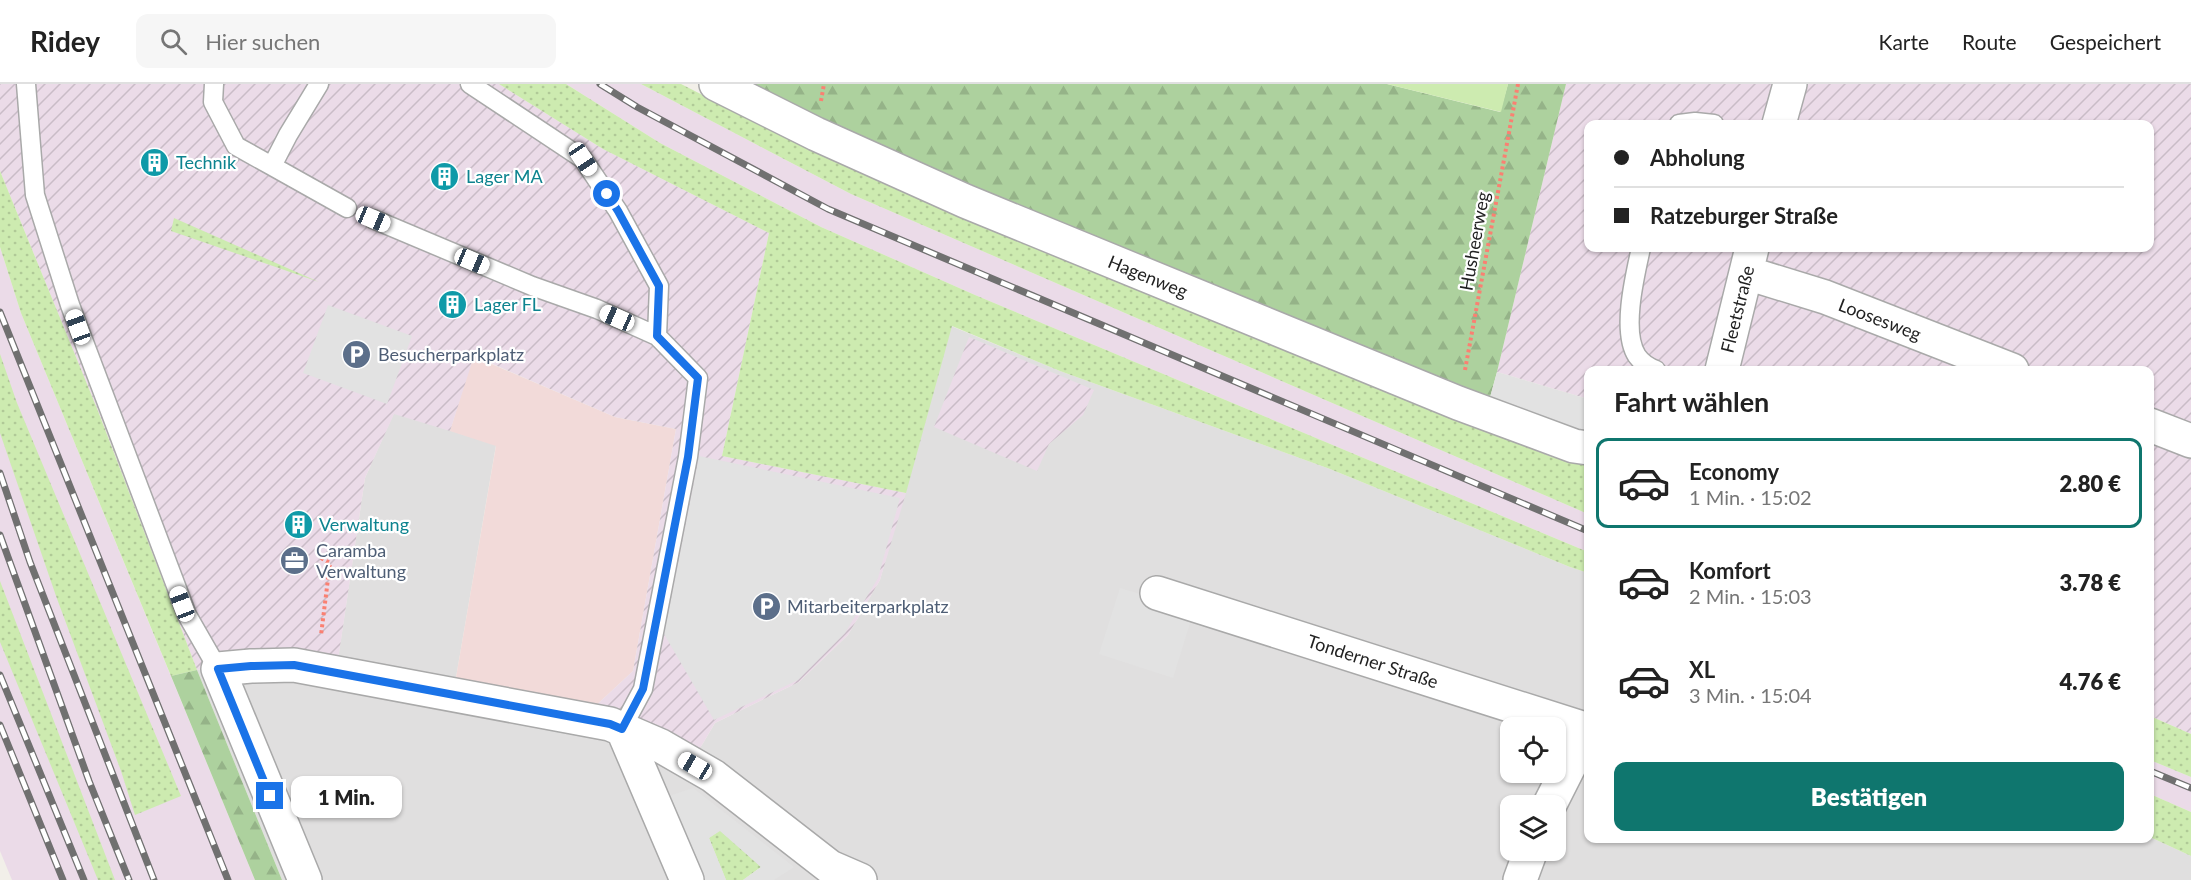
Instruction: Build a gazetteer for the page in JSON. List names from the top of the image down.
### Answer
{
  "streets": {
    "street": [
      "Hagenweg",
      "Fleetstraße",
      "Loosesweg",
      "Tonderner Straße"
    ],
    "path": ["Husheerweg"]
  },
  "crossings": [
    ["Husheerweg", "Hagenweg"],
    ["Fleetstraße", "Loosesweg"]
  ],
  "places": {
    "building": [
      "Technik",
      "Lager MA",
      "Lager FL",
      "Verwaltung"
    ],
    "parking": ["Besucherparkplatz", "Mitarbeiterparkplatz"],
    "office": ["Caramba Verwaltung"]
  },
  "page": {
    "header": "Ridey",
    "search": "Hier suchen",
    "nav": ["Karte", "Route", "Gespeichert"],
    "banner": ["Abholung", "Ratzeburger Straße"],
    "heading": "Fahrt wählen",
    "list": [
      {
        "name": "Economy",
        "note": "1 Min. · 15:02",
        "value": "2.80 €"
      },
      {
        "name": "Komfort",
        "note": "2 Min. · 15:03",
        "value": "3.78 €"
      },
      {
        "name": "XL",
        "note": "3 Min. · 15:04",
        "value": "4.76 €"
      }
    ],
    "buttons": "Bestätigen",
    "bubble": "1 Min."
  }
}
